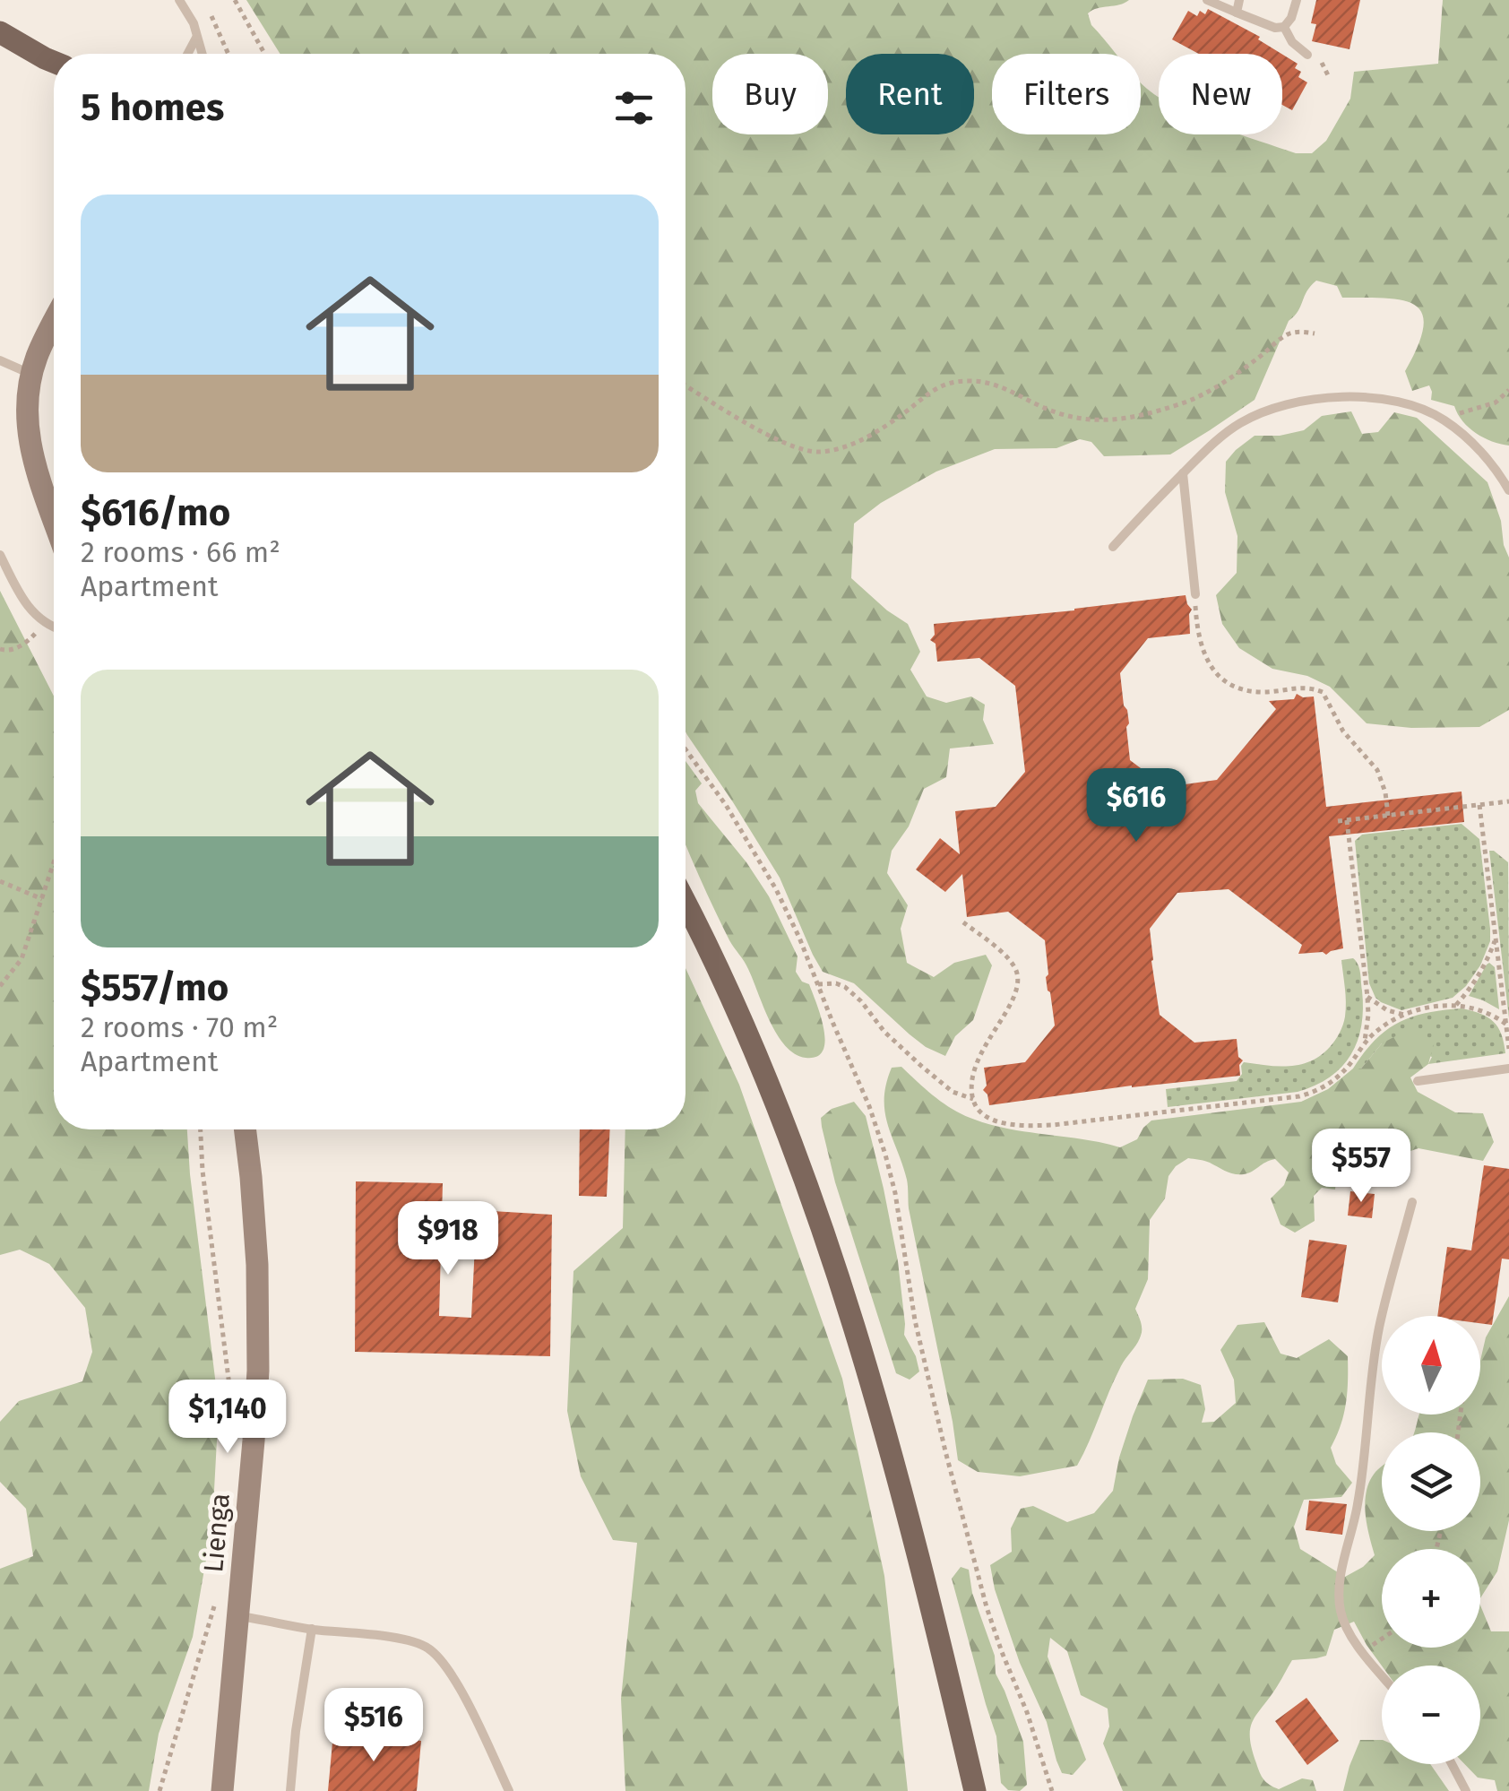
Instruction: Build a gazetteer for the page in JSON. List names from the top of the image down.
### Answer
{
  "streets": {
    "street": ["Lienga"]
  },
  "north": "top",
  "page": {
    "chip": [
      "Buy",
      "Rent",
      "Filters",
      "New"
    ],
    "heading": "5 homes",
    "list": [
      {
        "name": "$616/mo",
        "note": "2 rooms · 66 m² · Apartment"
      },
      {
        "name": "$557/mo",
        "note": "2 rooms · 70 m² · Apartment"
      }
    ],
    "price": [
      "$616",
      "$557",
      "$918",
      "$1,140",
      "$516"
    ],
    "map_buttons": ["+", "−"]
  }
}
